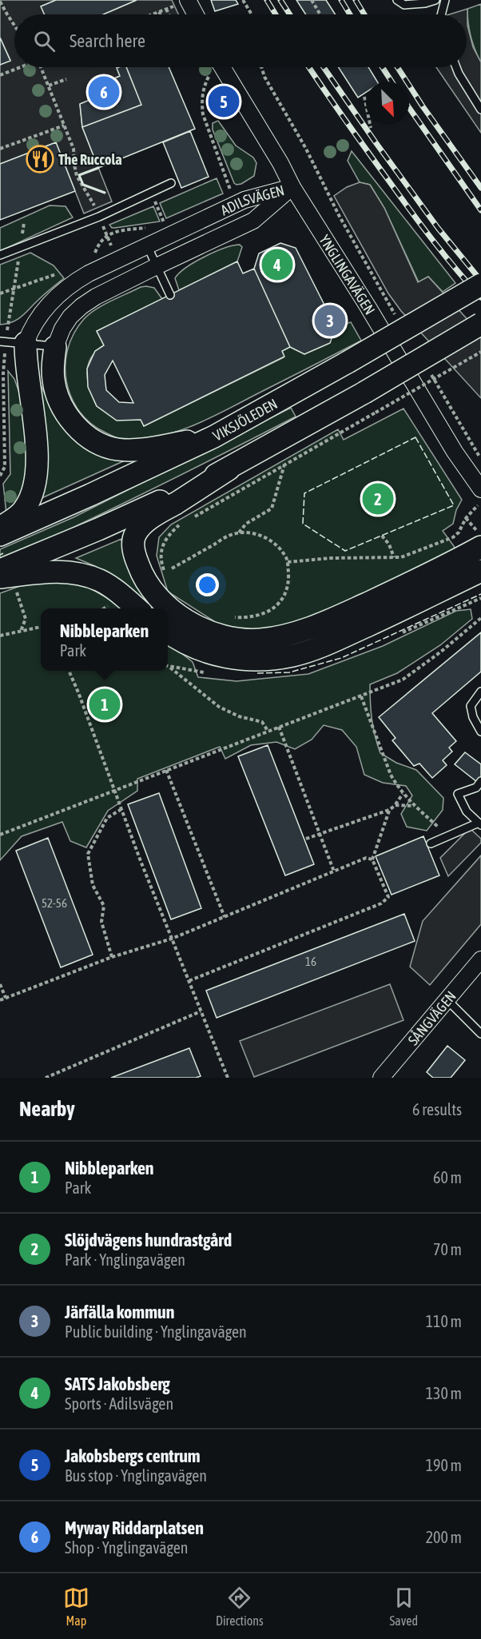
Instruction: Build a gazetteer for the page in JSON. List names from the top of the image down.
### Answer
{
  "streets": {
    "main road": ["VIKSJÖLEDEN"],
    "street": ["ADILSVÄGEN", "YNGLINGAVÄGEN", "SÅNGVÄGEN"]
  },
  "crossings": [
    ["ADILSVÄGEN", "YNGLINGAVÄGEN"]
  ],
  "places": {
    "restaurant": ["The Ruccola"]
  },
  "house_numbers": ["52-56", "16"],
  "north": "bottom right",
  "page": {
    "search": "Search here",
    "pins": [
      "6",
      "5",
      "4",
      "3",
      "2",
      "1"
    ],
    "popup": ["Nibbleparken", "Park"],
    "heading": ["Nearby", "6 results"],
    "list": [
      {
        "mark": "1",
        "name": "Nibbleparken",
        "note": "Park",
        "value": "60 m"
      },
      {
        "mark": "2",
        "name": "Slöjdvägens hundrastgård",
        "note": "Park · Ynglingavägen",
        "value": "70 m"
      },
      {
        "mark": "3",
        "name": "Järfälla kommun",
        "note": "Public building · Ynglingavägen",
        "value": "110 m"
      },
      {
        "mark": "4",
        "name": "SATS Jakobsberg",
        "note": "Sports · Adilsvägen",
        "value": "130 m"
      },
      {
        "mark": "5",
        "name": "Jakobsbergs centrum",
        "note": "Bus stop · Ynglingavägen",
        "value": "190 m"
      },
      {
        "mark": "6",
        "name": "Myway Riddarplatsen",
        "note": "Shop · Ynglingavägen",
        "value": "200 m"
      }
    ],
    "nav": ["Map", "Directions", "Saved"]
  }
}
